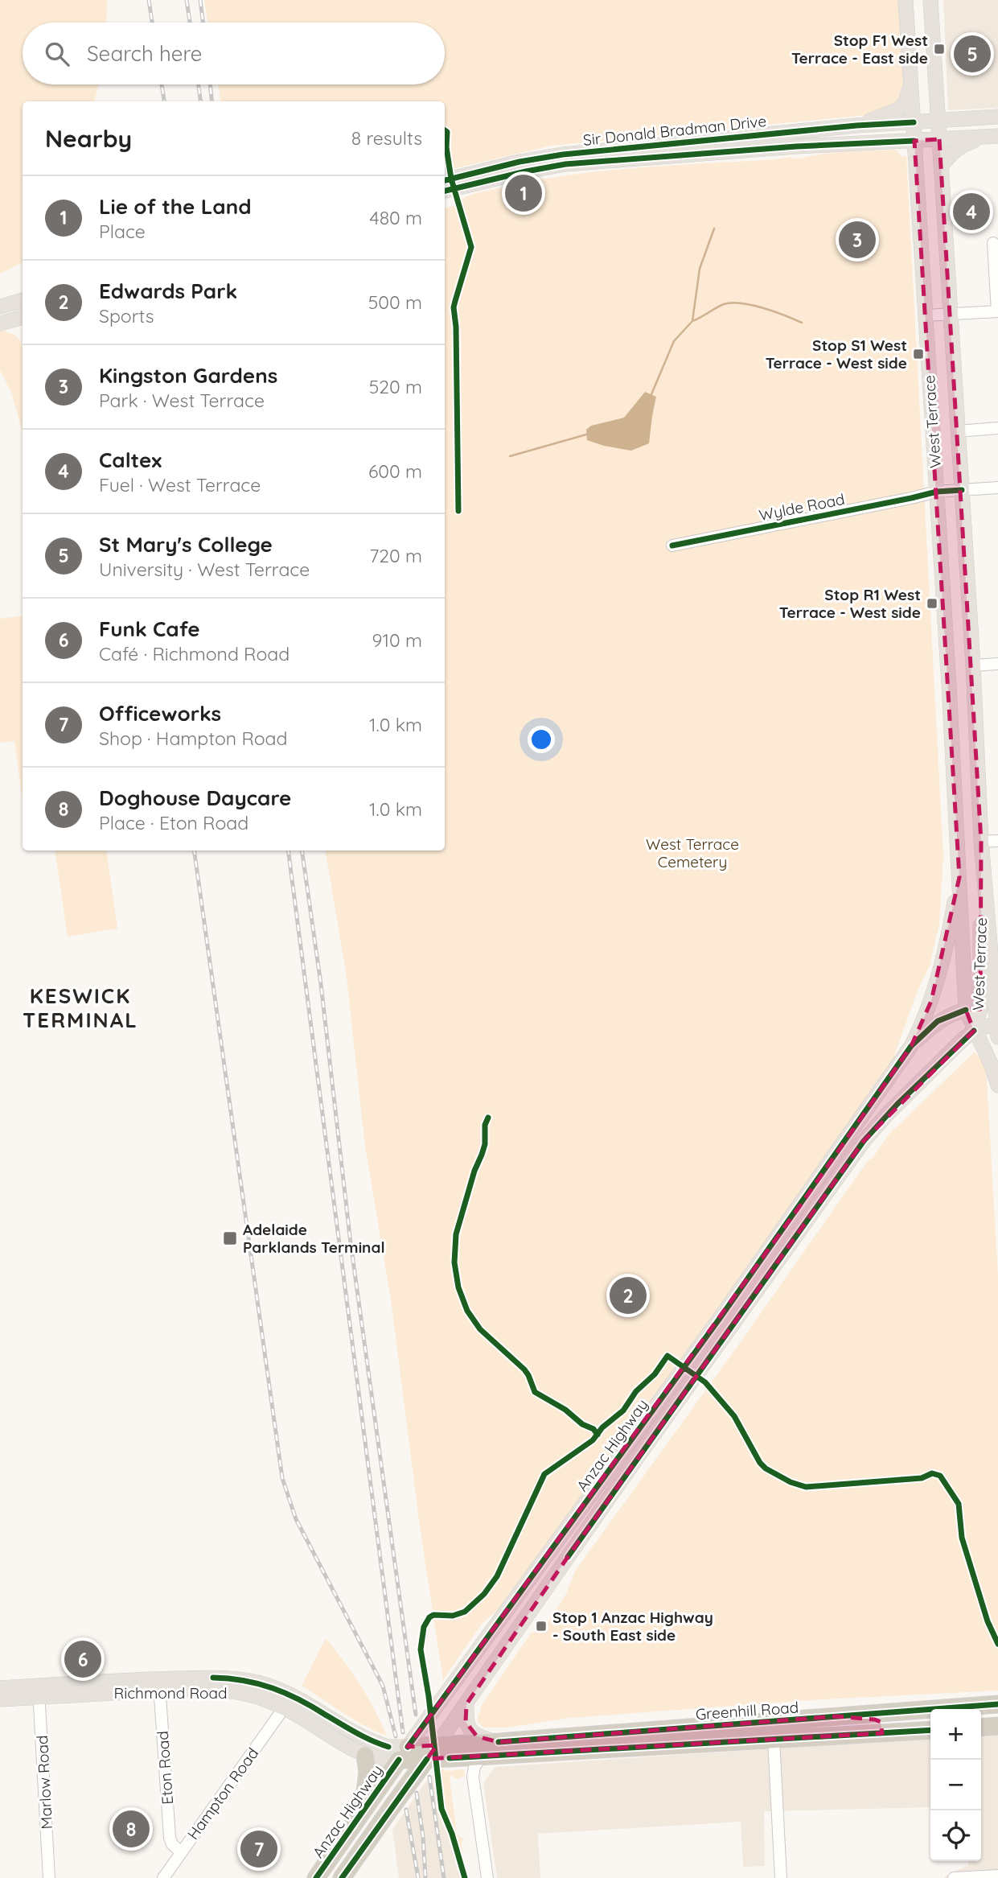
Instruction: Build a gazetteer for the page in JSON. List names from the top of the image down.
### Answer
{
  "streets": {
    "highway": ["Anzac Highway", "Richmond Road", "Greenhill Road"],
    "main road": ["Sir Donald Bradman Drive", "West Terrace"],
    "street": [
      "Wylde Road",
      "Eton Road",
      "Marlow Road",
      "Hampton Road"
    ]
  },
  "crossings": [
    ["Sir Donald Bradman Drive", "West Terrace"],
    ["West Terrace", "Wylde Road"],
    ["West Terrace", "Anzac Highway"],
    ["Anzac Highway", "Richmond Road"],
    ["Anzac Highway", "Greenhill Road"],
    ["Richmond Road", "Greenhill Road"],
    ["Richmond Road", "Eton Road"],
    ["Richmond Road", "Marlow Road"],
    ["Richmond Road", "Hampton Road"],
    ["Eton Road", "Hampton Road"]
  ],
  "districts": ["KESWICK TERMINAL"],
  "parks": ["West Terrace Cemetery"],
  "places": {
    "transit": [
      "Stop F1 West Terrace - East side",
      "Stop S1 West Terrace - West side",
      "Stop R1 West Terrace - West side",
      "Adelaide Parklands Terminal",
      "Stop 1 Anzac Highway - South East side"
    ]
  },
  "page": {
    "search": "Search here",
    "pins": [
      "5",
      "1",
      "4",
      "3",
      "2",
      "6",
      "8",
      "7"
    ],
    "heading": ["Nearby", "8 results"],
    "list": [
      {
        "mark": "1",
        "name": "Lie of the Land",
        "note": "Place",
        "value": "480 m"
      },
      {
        "mark": "2",
        "name": "Edwards Park",
        "note": "Sports",
        "value": "500 m"
      },
      {
        "mark": "3",
        "name": "Kingston Gardens",
        "note": "Park · West Terrace",
        "value": "520 m"
      },
      {
        "mark": "4",
        "name": "Caltex",
        "note": "Fuel · West Terrace",
        "value": "600 m"
      },
      {
        "mark": "5",
        "name": "St Mary's College",
        "note": "University · West Terrace",
        "value": "720 m"
      },
      {
        "mark": "6",
        "name": "Funk Cafe",
        "note": "Café · Richmond Road",
        "value": "910 m"
      },
      {
        "mark": "7",
        "name": "Officeworks",
        "note": "Shop · Hampton Road",
        "value": "1.0 km"
      },
      {
        "mark": "8",
        "name": "Doghouse Daycare",
        "note": "Place · Eton Road",
        "value": "1.0 km"
      }
    ],
    "map_buttons": ["+", "−"]
  }
}
